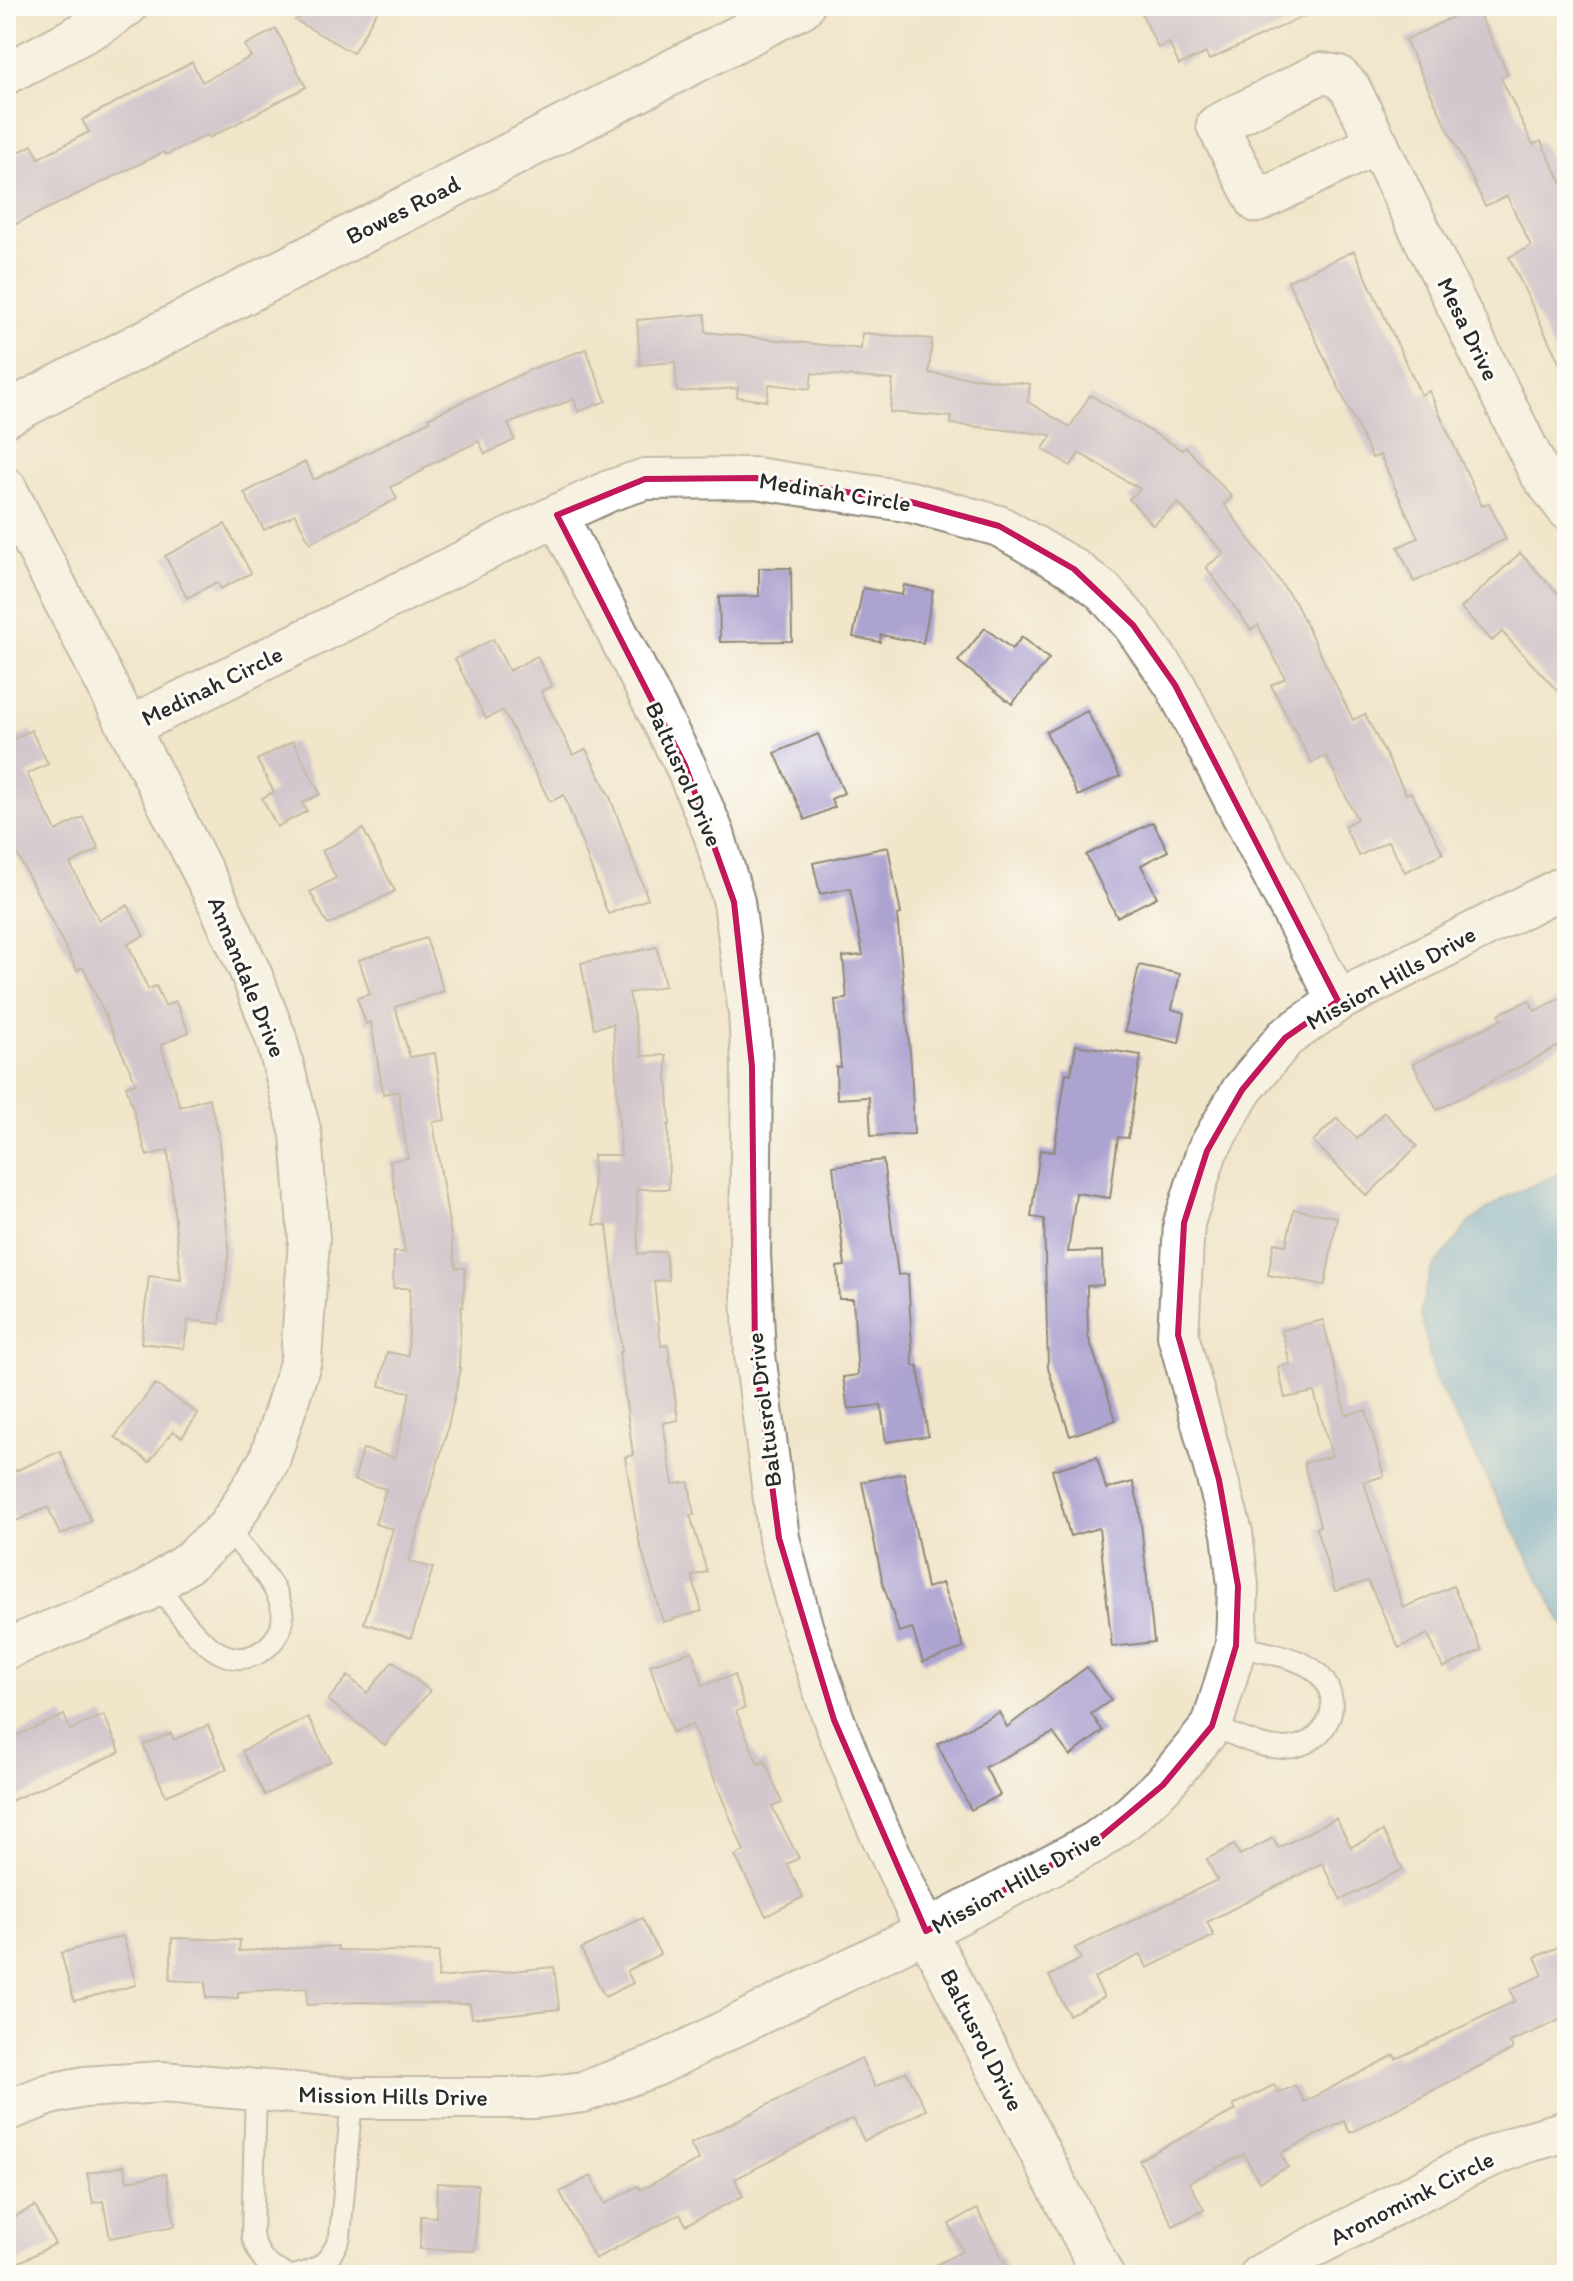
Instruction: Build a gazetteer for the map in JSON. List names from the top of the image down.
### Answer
{
  "streets": {
    "main road": ["Bowes Road"],
    "street": [
      "Mesa Drive",
      "Medinah Circle",
      "Baltusrol Drive",
      "Annandale Drive",
      "Mission Hills Drive",
      "Aronomink Circle"
    ]
  },
  "crossings": [
    ["Medinah Circle", "Baltusrol Drive"],
    ["Medinah Circle", "Annandale Drive"],
    ["Medinah Circle", "Mission Hills Drive"],
    ["Baltusrol Drive", "Mission Hills Drive"]
  ]
}
